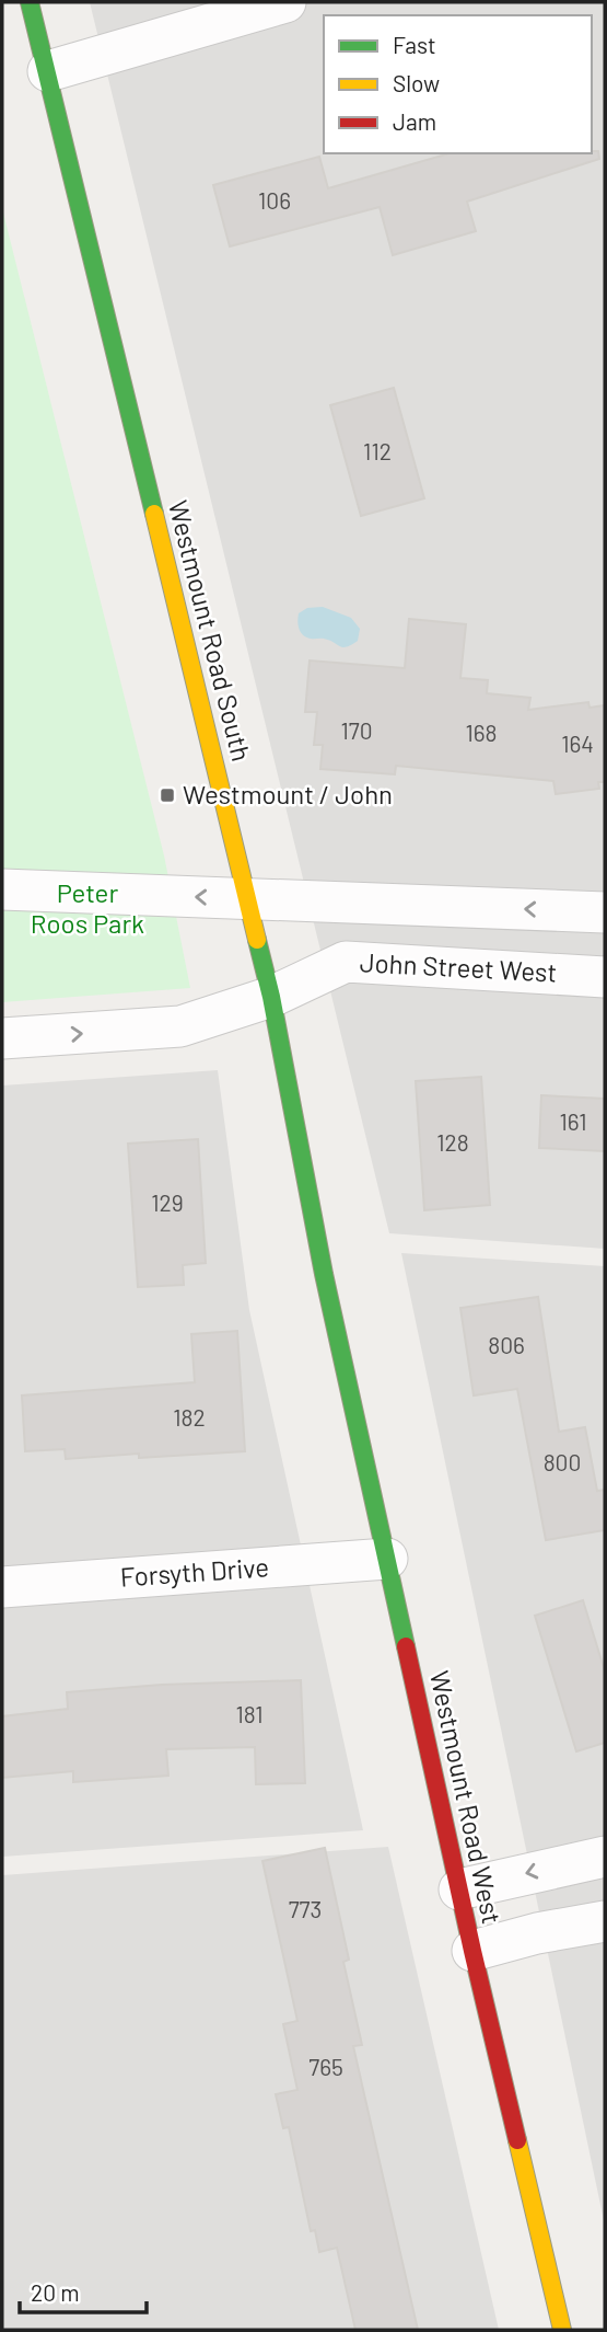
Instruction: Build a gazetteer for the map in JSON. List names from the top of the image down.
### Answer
{
  "streets": {
    "main road": ["Westmount Road South", "Westmount Road West"],
    "street": ["John Street West", "Forsyth Drive"]
  },
  "crossings": [
    ["Westmount Road South", "John Street West"],
    ["Westmount Road South", "Westmount Road West"],
    ["Forsyth Drive", "Westmount Road West"]
  ],
  "parks": ["Peter Roos Park"],
  "places": {
    "transit": ["Westmount / John"]
  },
  "house_numbers": [
    "106",
    "112",
    "170",
    "168",
    "164",
    "161",
    "128",
    "129",
    "806",
    "182",
    "800",
    "181",
    "773",
    "765"
  ],
  "legend": ["Fast", "Slow", "Jam"],
  "scale_bar": "20 m"
}
